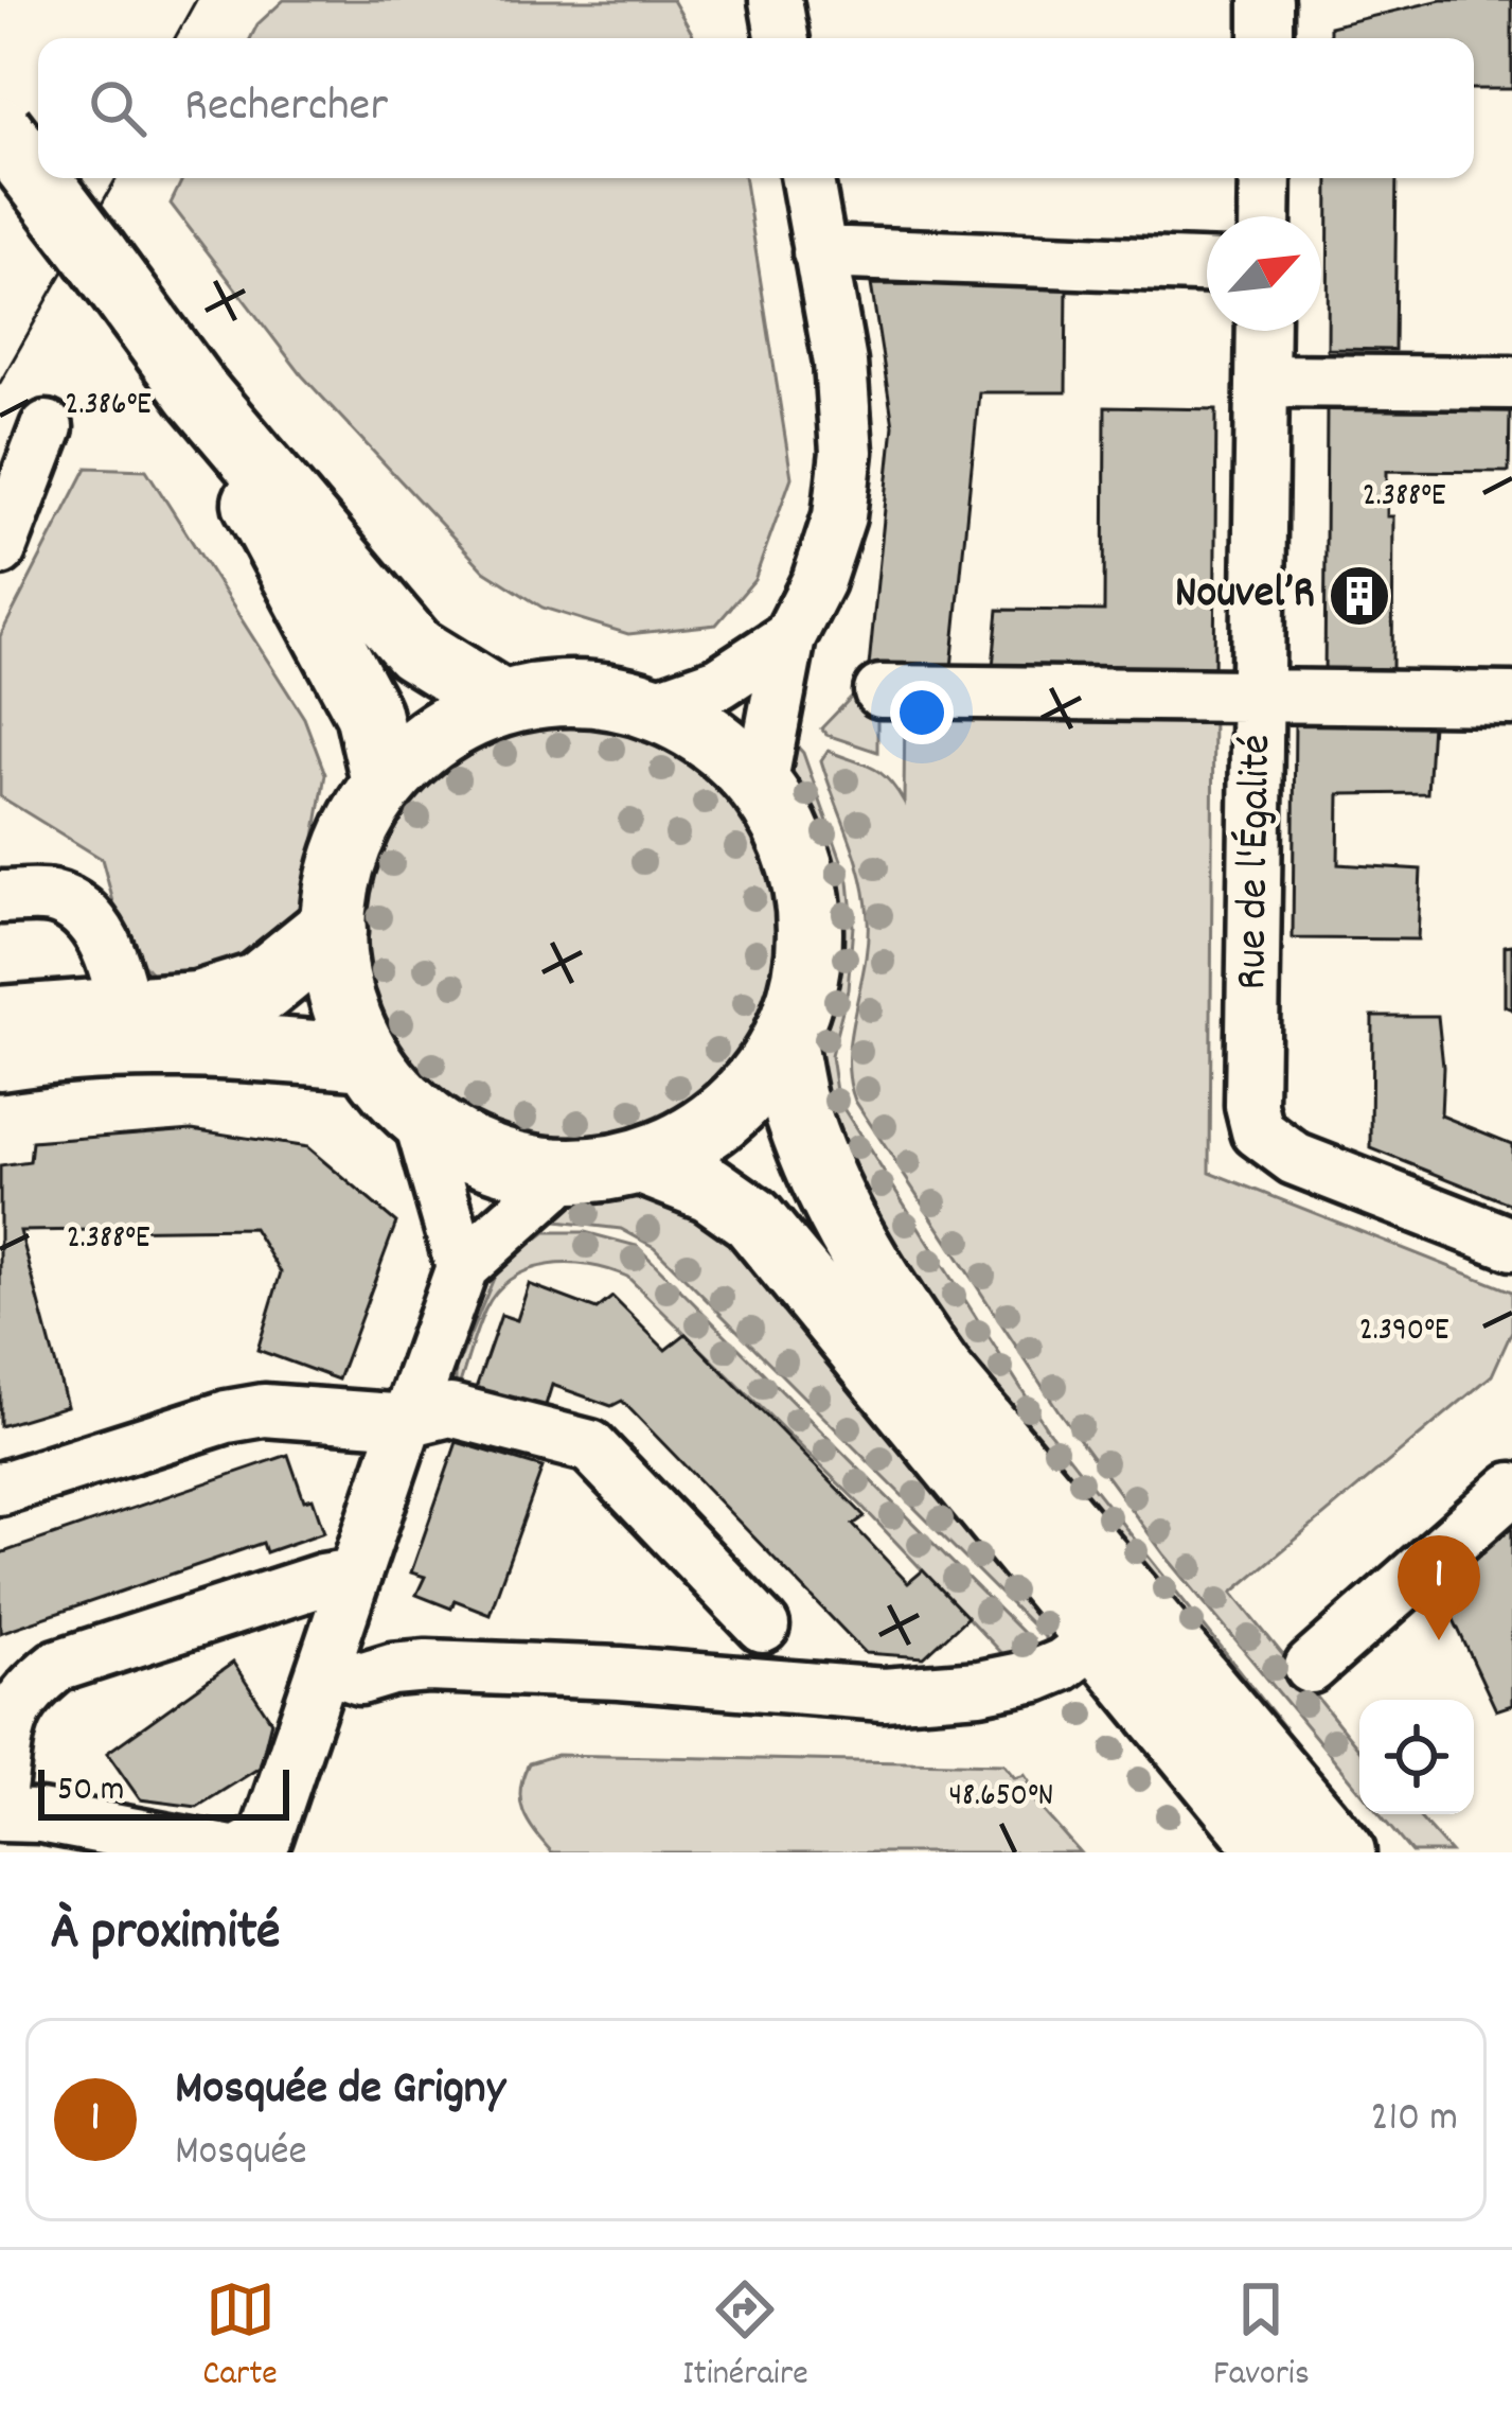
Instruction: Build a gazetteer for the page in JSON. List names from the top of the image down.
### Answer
{
  "streets": {
    "street": ["Rue de l'Égalité"]
  },
  "places": {
    "building": ["Nouvel’R"]
  },
  "scale_bar": "50 m",
  "north": "top right",
  "page": {
    "search": "Rechercher",
    "pins": "1",
    "scale": "50 m",
    "heading": "À proximité",
    "list": [
      {
        "mark": "1",
        "name": "Mosquée de Grigny",
        "note": "Mosquée",
        "value": "210 m"
      }
    ],
    "nav": ["Carte", "Itinéraire", "Favoris"]
  },
  "coordinates": [
    "2.386°E",
    "2.388°E",
    "2.390°E",
    "48.650°N"
  ]
}
